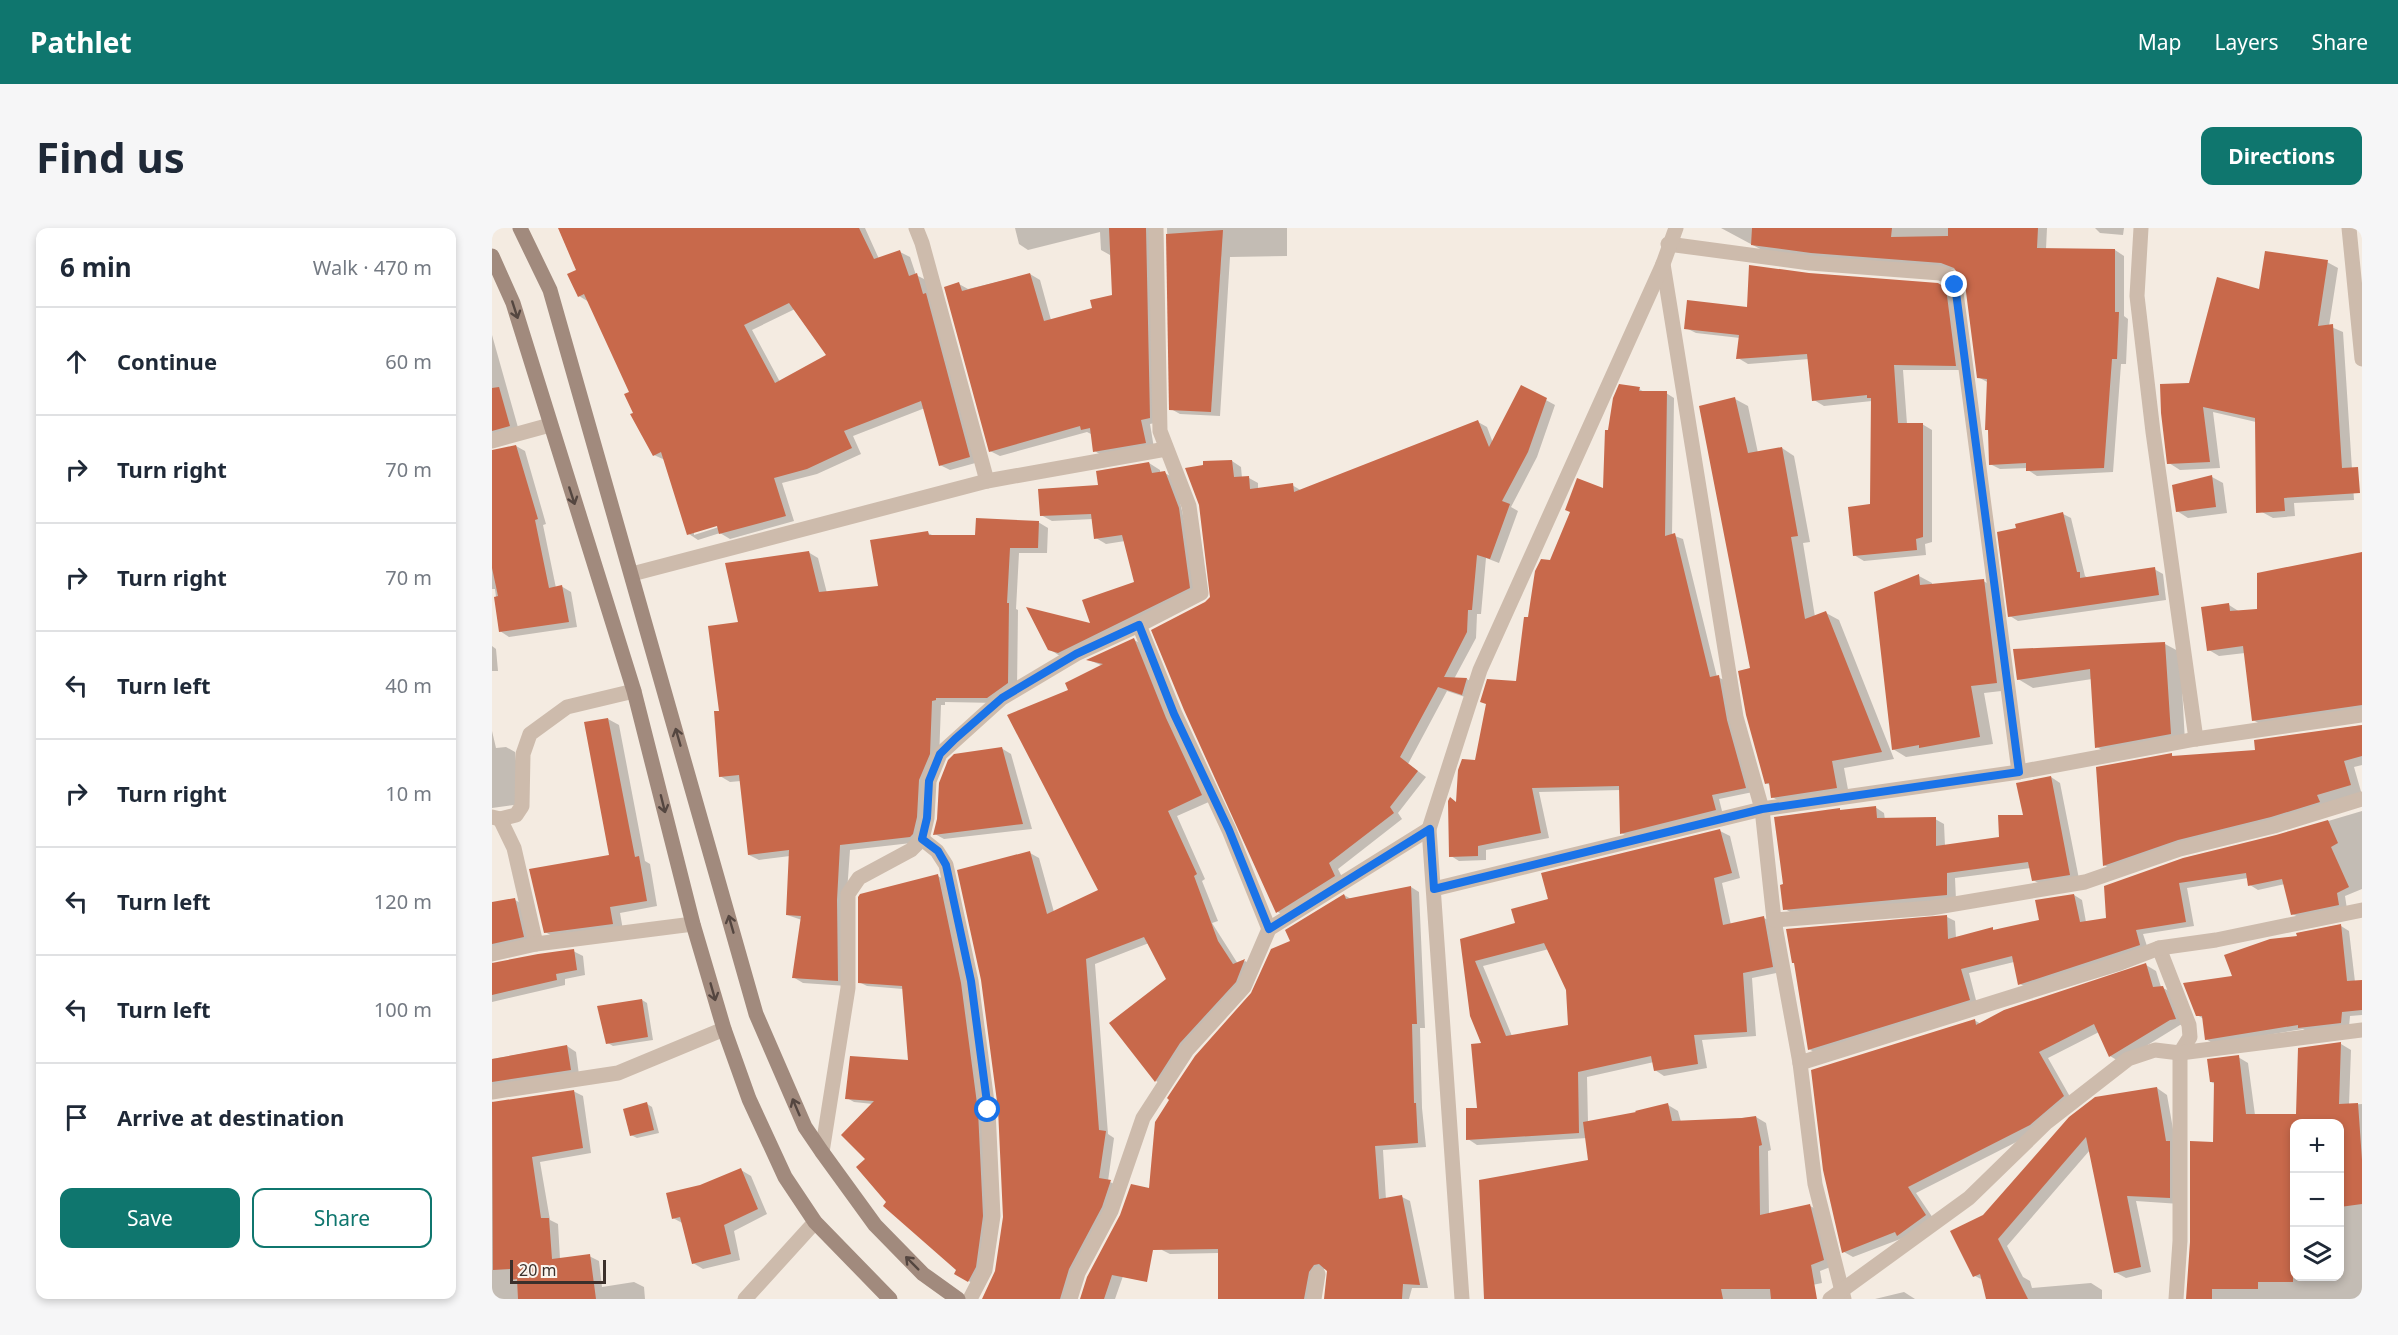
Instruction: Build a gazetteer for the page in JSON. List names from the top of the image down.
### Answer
{
  "scale_bar": "20 m",
  "page": {
    "header": "Pathlet",
    "nav": ["Map", "Layers", "Share"],
    "buttons": [
      "Directions",
      ["Save", "Share"]
    ],
    "title": "Find us",
    "heading": ["6 min", "Walk · 470 m"],
    "list": [
      ["Continue", "60 m"],
      ["Turn right", "70 m"],
      ["Turn right", "70 m"],
      ["Turn left", "40 m"],
      ["Turn right", "10 m"],
      ["Turn left", "120 m"],
      ["Turn left", "100 m"],
      "Arrive at destination"
    ],
    "map_buttons": ["+", "−"],
    "scale": "20 m"
  }
}
